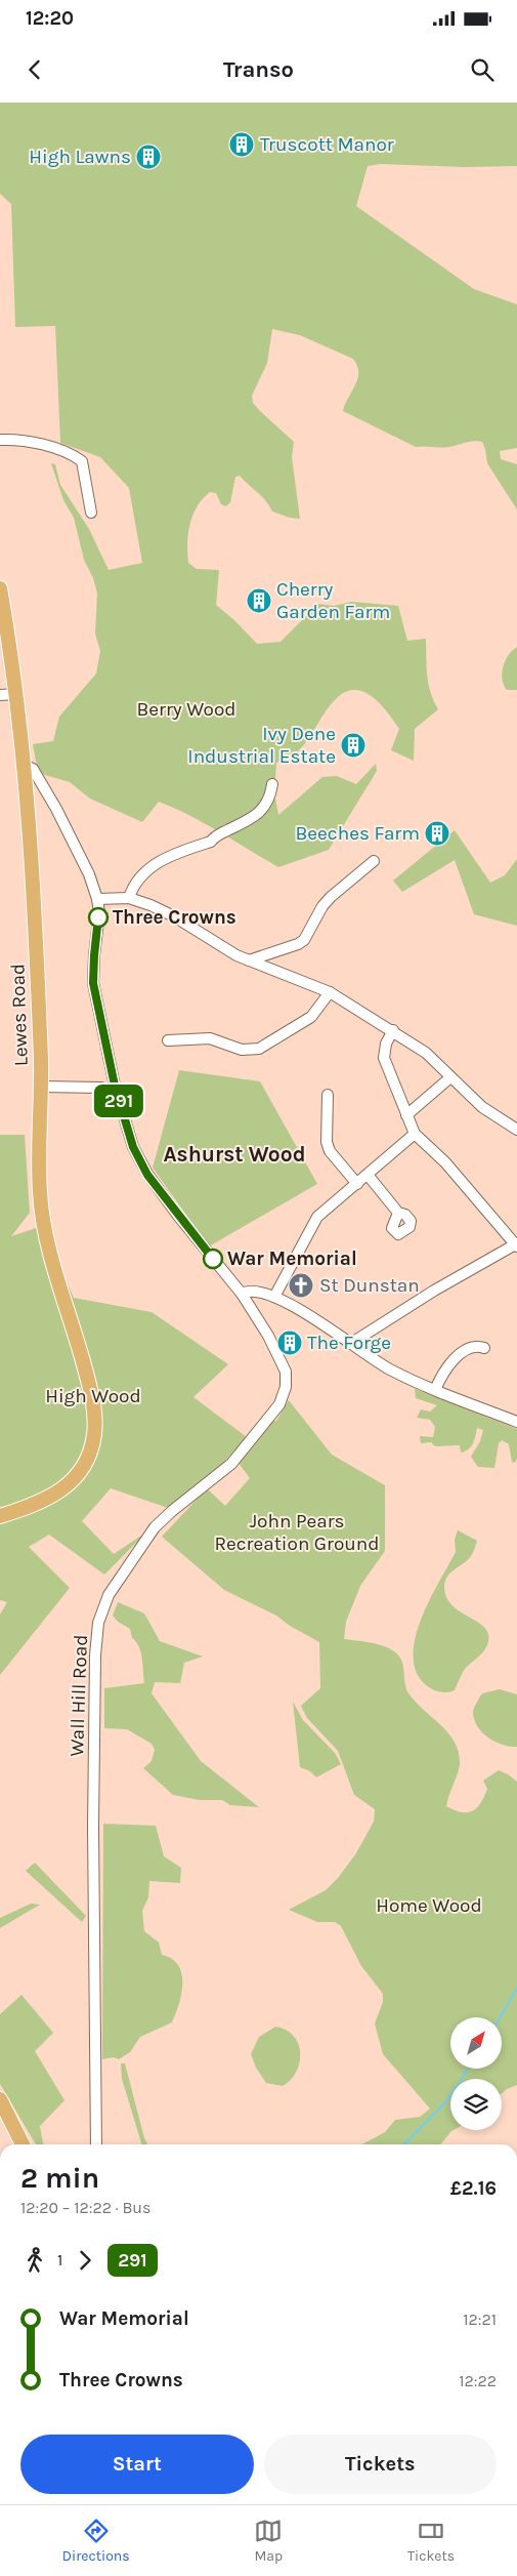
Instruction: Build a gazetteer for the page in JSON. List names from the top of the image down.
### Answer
{
  "streets": {
    "highway": ["Lewes Road"],
    "street": ["Wall Hill Road"]
  },
  "crossings": [
    ["Lewes Road", "Wall Hill Road"]
  ],
  "districts": ["Ashurst Wood"],
  "parks": [
    "Berry Wood",
    "High Wood",
    "John Pears Recreation Ground",
    "Home Wood"
  ],
  "places": {
    "building": [
      "Truscott Manor",
      "High Lawns",
      "Cherry Garden Farm",
      "Ivy Dene Industrial Estate",
      "Beeches Farm",
      "The Forge"
    ],
    "other": ["Three Crowns", "War Memorial"],
    "church": ["St Dunstan"]
  },
  "lines": ["bus line 291"],
  "north": "top right",
  "page": {
    "status": "12:20",
    "header": "Transo",
    "on_map": "291",
    "heading": ["2 min", "12:20 – 12:22 · Bus", "£2.16"],
    "legs": ["1", "291"],
    "list": [
      {
        "name": "War Memorial",
        "value": "12:21"
      },
      {
        "name": "Three Crowns",
        "value": "12:22"
      }
    ],
    "buttons": ["Start", "Tickets"],
    "tabs": ["Directions", "Map", "Tickets"]
  }
}
